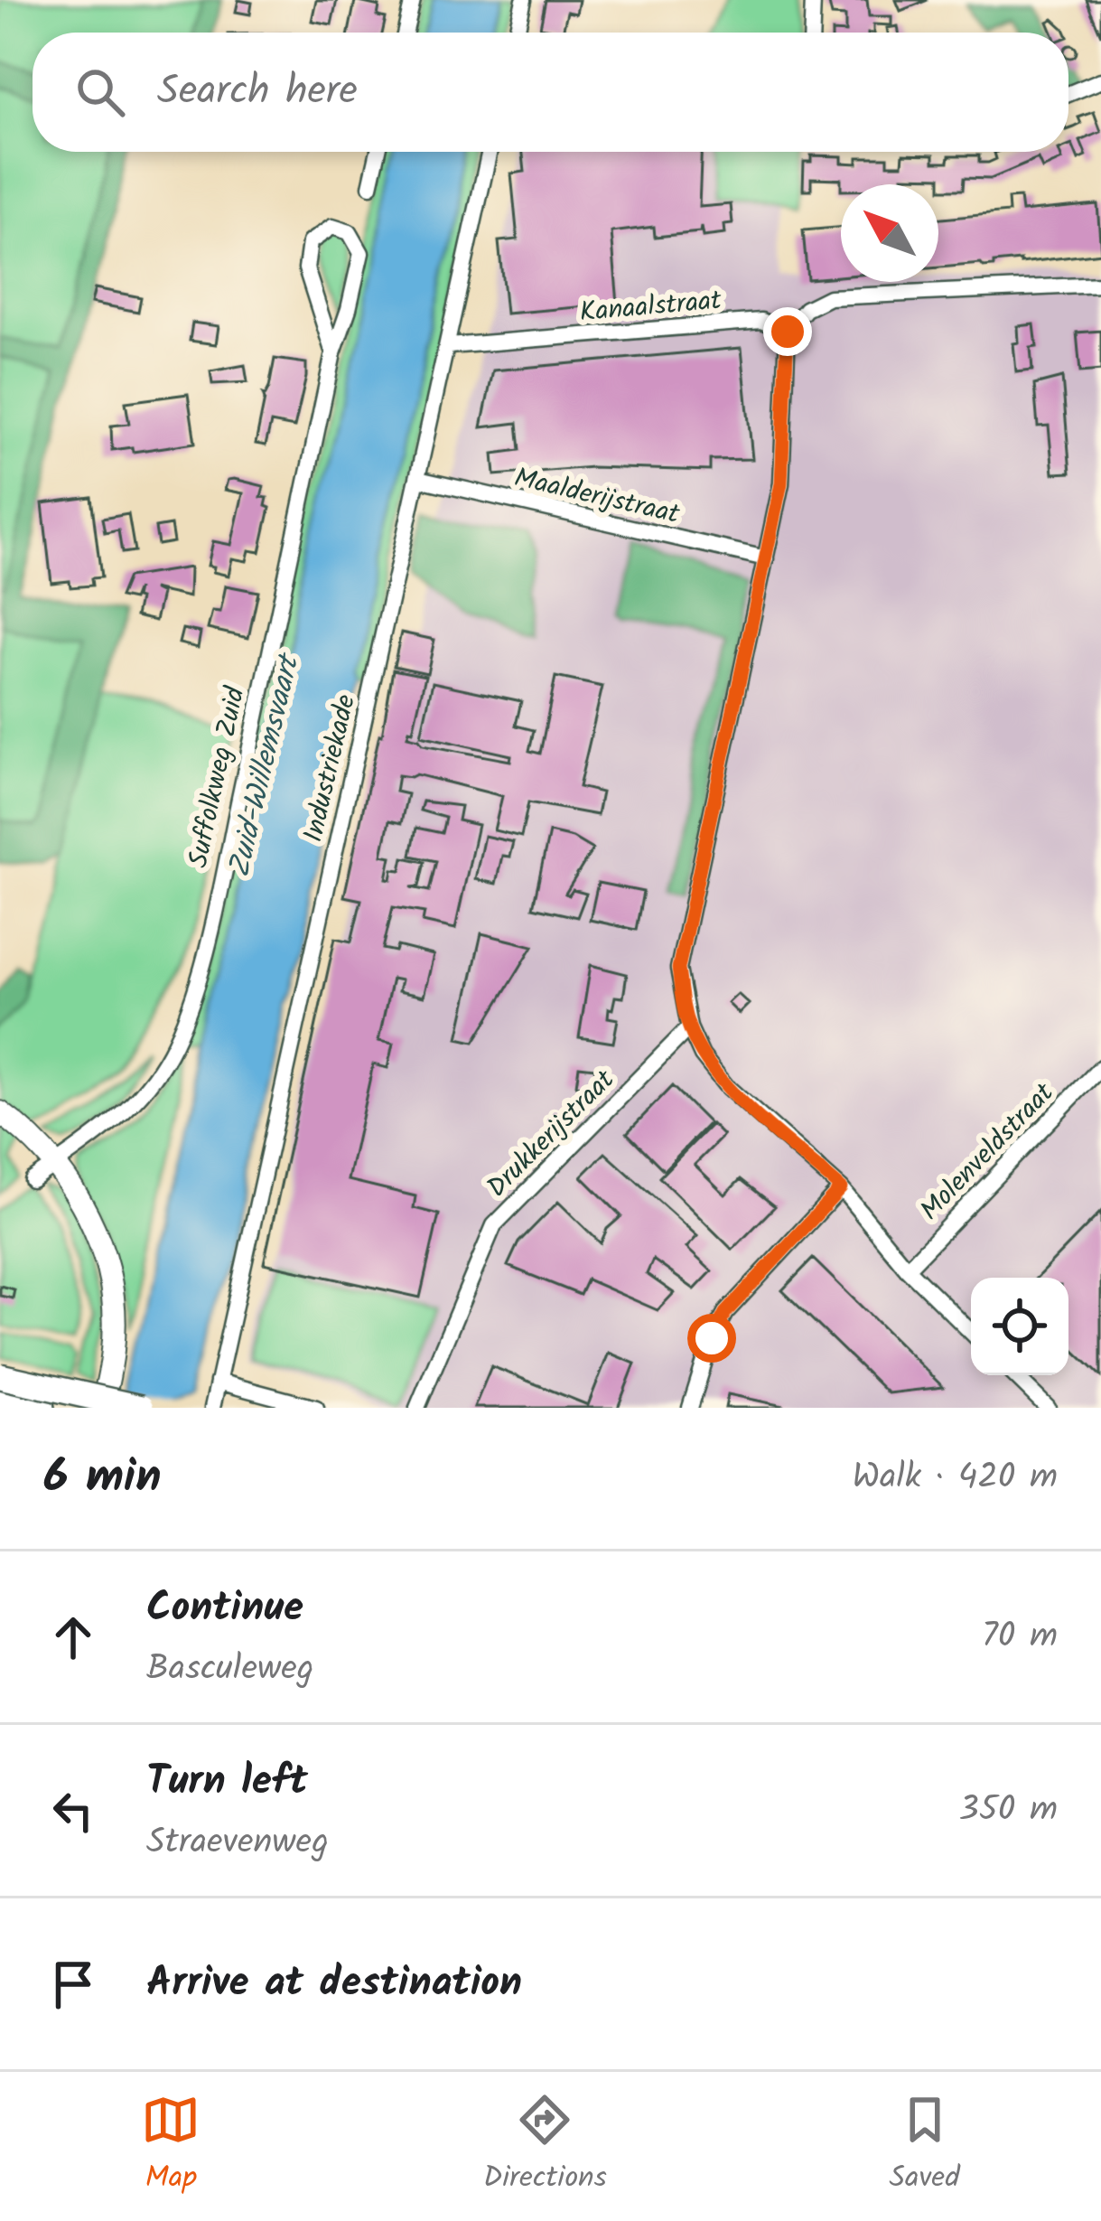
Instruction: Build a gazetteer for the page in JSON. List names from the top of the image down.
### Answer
{
  "streets": {
    "street": [
      "Kanaalstraat",
      "Maalderijstraat",
      "Industriekade",
      "Suffolkweg Zuid",
      "Drukkerijstraat",
      "Molenveldstraat"
    ]
  },
  "crossings": [
    ["Kanaalstraat", "Industriekade"],
    ["Maalderijstraat", "Industriekade"]
  ],
  "water": ["Zuid-Willemsvaart"],
  "north": "top left",
  "page": {
    "search": "Search here",
    "heading": ["6 min", "Walk · 420 m"],
    "list": [
      ["Continue", "Basculeweg", "70 m"],
      ["Turn left", "Straevenweg", "350 m"],
      "Arrive at destination"
    ],
    "nav": ["Map", "Directions", "Saved"]
  }
}
